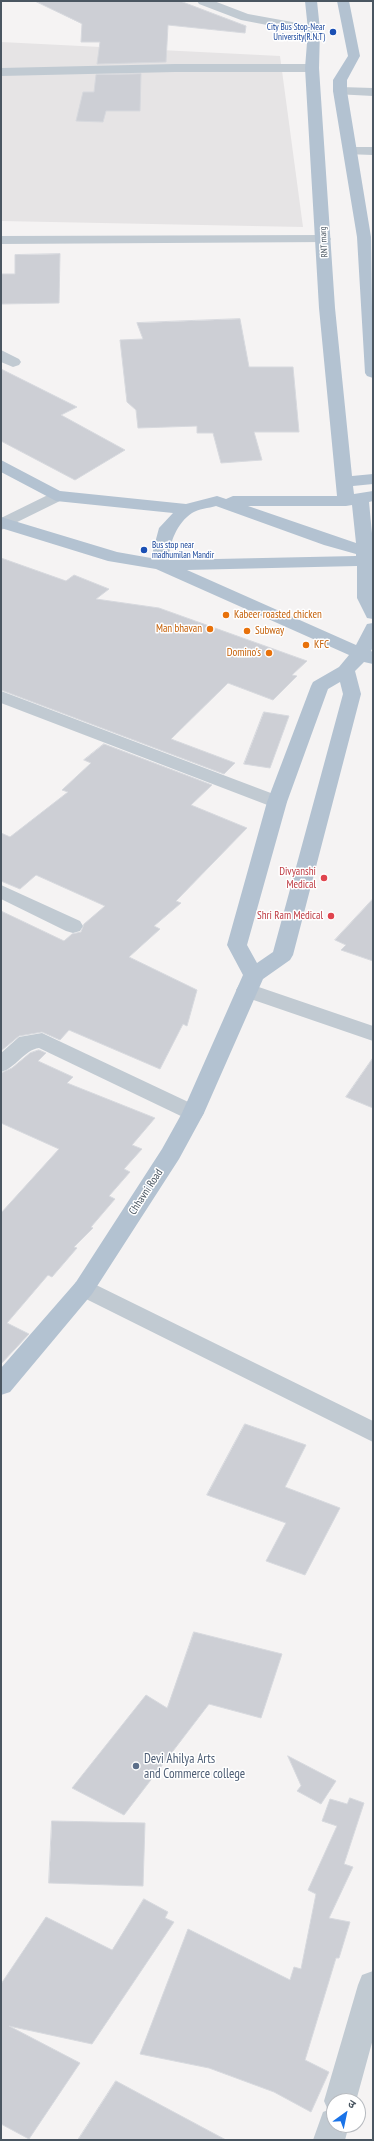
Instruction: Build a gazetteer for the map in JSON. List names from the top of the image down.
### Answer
{
  "streets": {
    "main road": ["RNT marg", "Chhavni Road"]
  },
  "places": [
    "City Bus Stop-Near University(R.N.T)",
    "Bus stop near madhumilan Mandir",
    "Kabeer roasted chicken",
    "Man bhavan",
    "Subway",
    "KFC",
    "Domino's",
    "Divyanshi Medical",
    "Shri Ram Medical",
    "Devi Ahilya Arts and Commerce college"
  ],
  "north": "top right"
}
